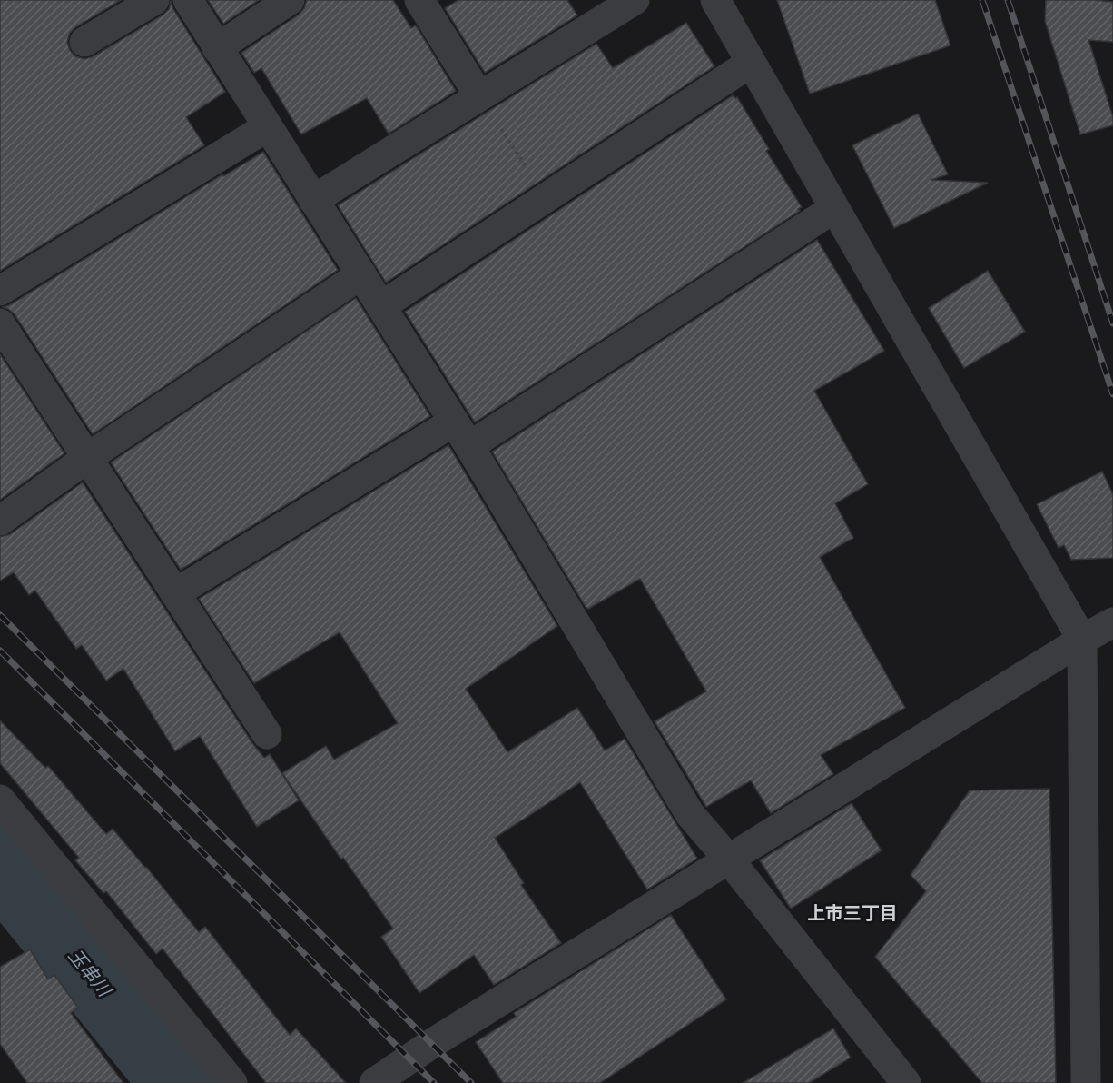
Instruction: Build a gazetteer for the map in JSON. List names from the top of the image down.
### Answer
{
  "districts": ["上市三丁目"],
  "water": ["玉串川"]
}
